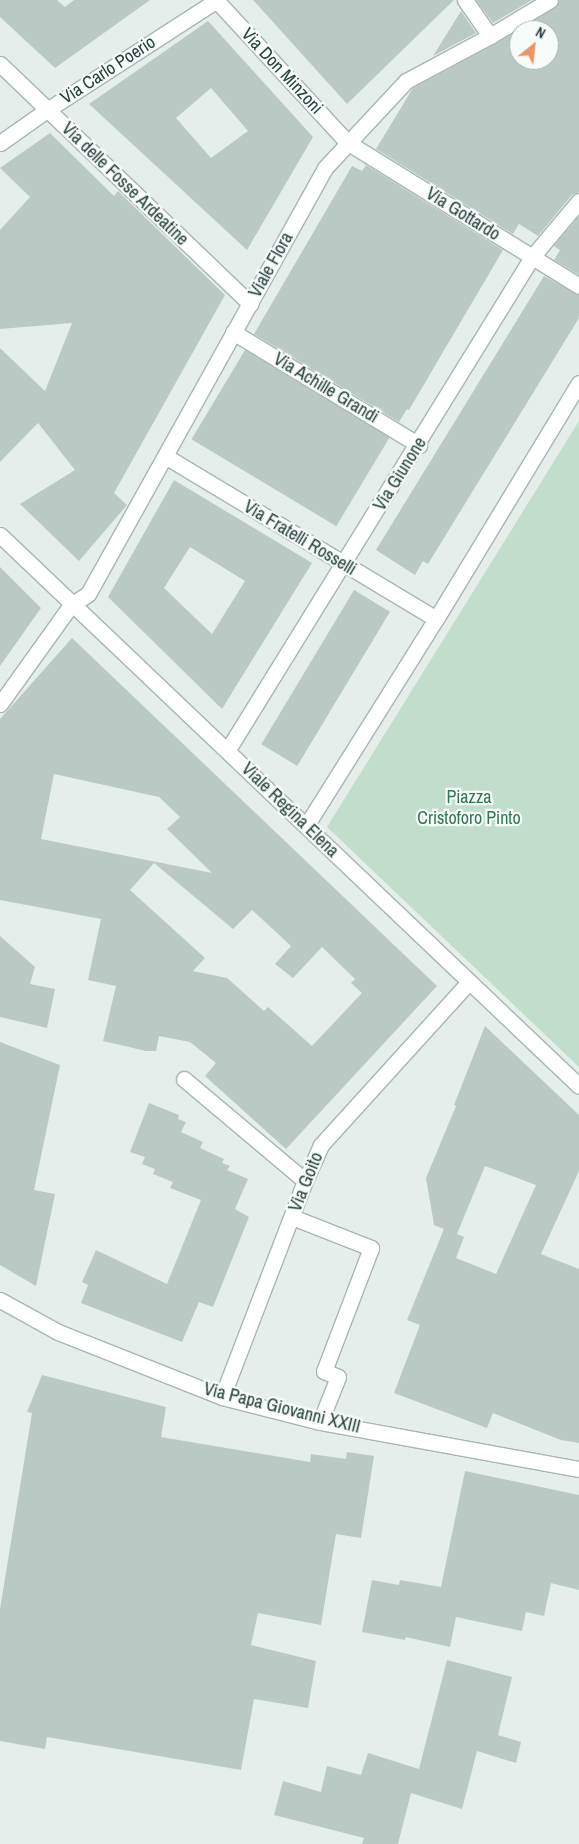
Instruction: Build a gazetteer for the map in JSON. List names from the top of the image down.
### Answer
{
  "streets": {
    "street": [
      "Via Carlo Poerio",
      "Via Don Minzoni",
      "Via delle Fosse Ardeatine",
      "Via Gottardo",
      "Viale Flora",
      "Via Achille Grandi",
      "Via Giunone",
      "Via Fratelli Rosselli",
      "Viale Regina Elena",
      "Via Goito",
      "Via Papa Giovanni XXIII"
    ]
  },
  "crossings": [
    ["Via Carlo Poerio", "Via Don Minzoni"],
    ["Via Carlo Poerio", "Via delle Fosse Ardeatine"],
    ["Via Don Minzoni", "Via Gottardo"],
    ["Via Don Minzoni", "Viale Flora"],
    ["Via delle Fosse Ardeatine", "Viale Flora"],
    ["Via Gottardo", "Viale Flora"],
    ["Via Gottardo", "Via Giunone"],
    ["Viale Flora", "Via Achille Grandi"],
    ["Viale Flora", "Via Fratelli Rosselli"],
    ["Viale Flora", "Viale Regina Elena"],
    ["Via Achille Grandi", "Via Giunone"],
    ["Via Giunone", "Via Fratelli Rosselli"],
    ["Via Giunone", "Viale Regina Elena"],
    ["Viale Regina Elena", "Via Goito"],
    ["Via Goito", "Via Papa Giovanni XXIII"]
  ],
  "parks": ["Piazza Cristoforo Pinto"],
  "north": "top right"
}
